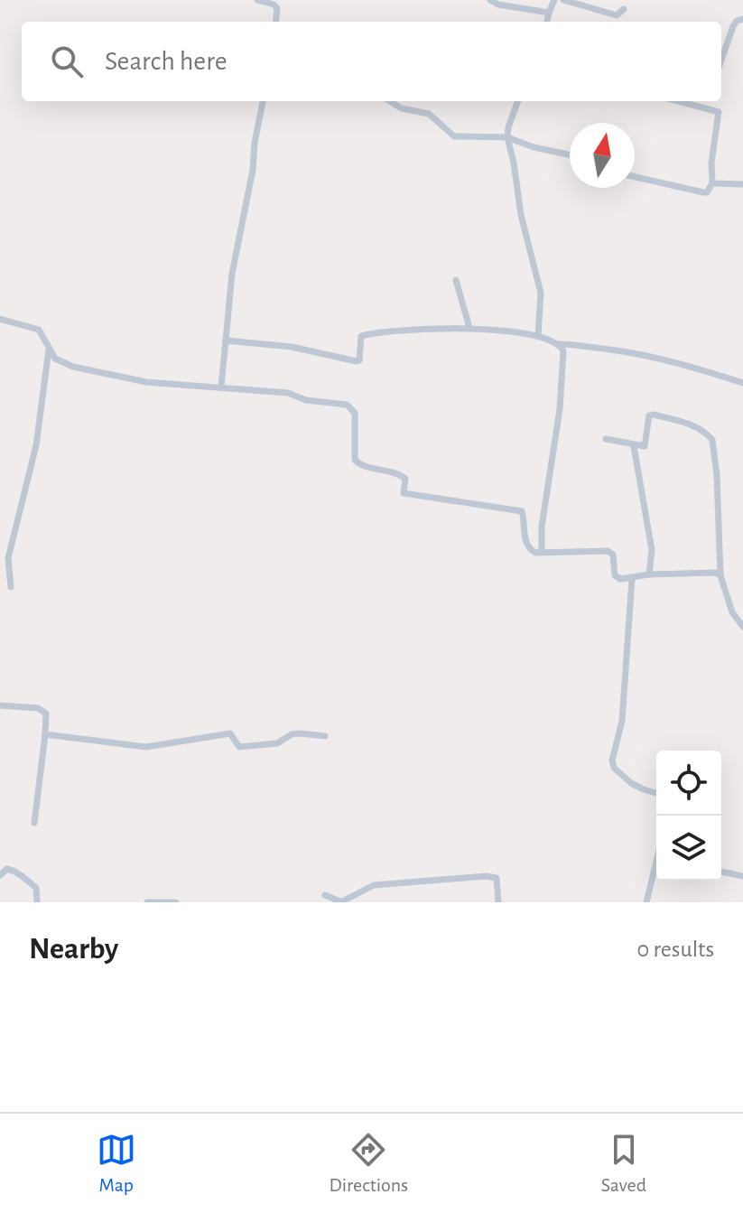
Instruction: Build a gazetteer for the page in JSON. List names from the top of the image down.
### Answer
{
  "north": "top",
  "page": {
    "search": "Search here",
    "heading": ["Nearby", "0 results"],
    "nav": ["Map", "Directions", "Saved"]
  }
}
